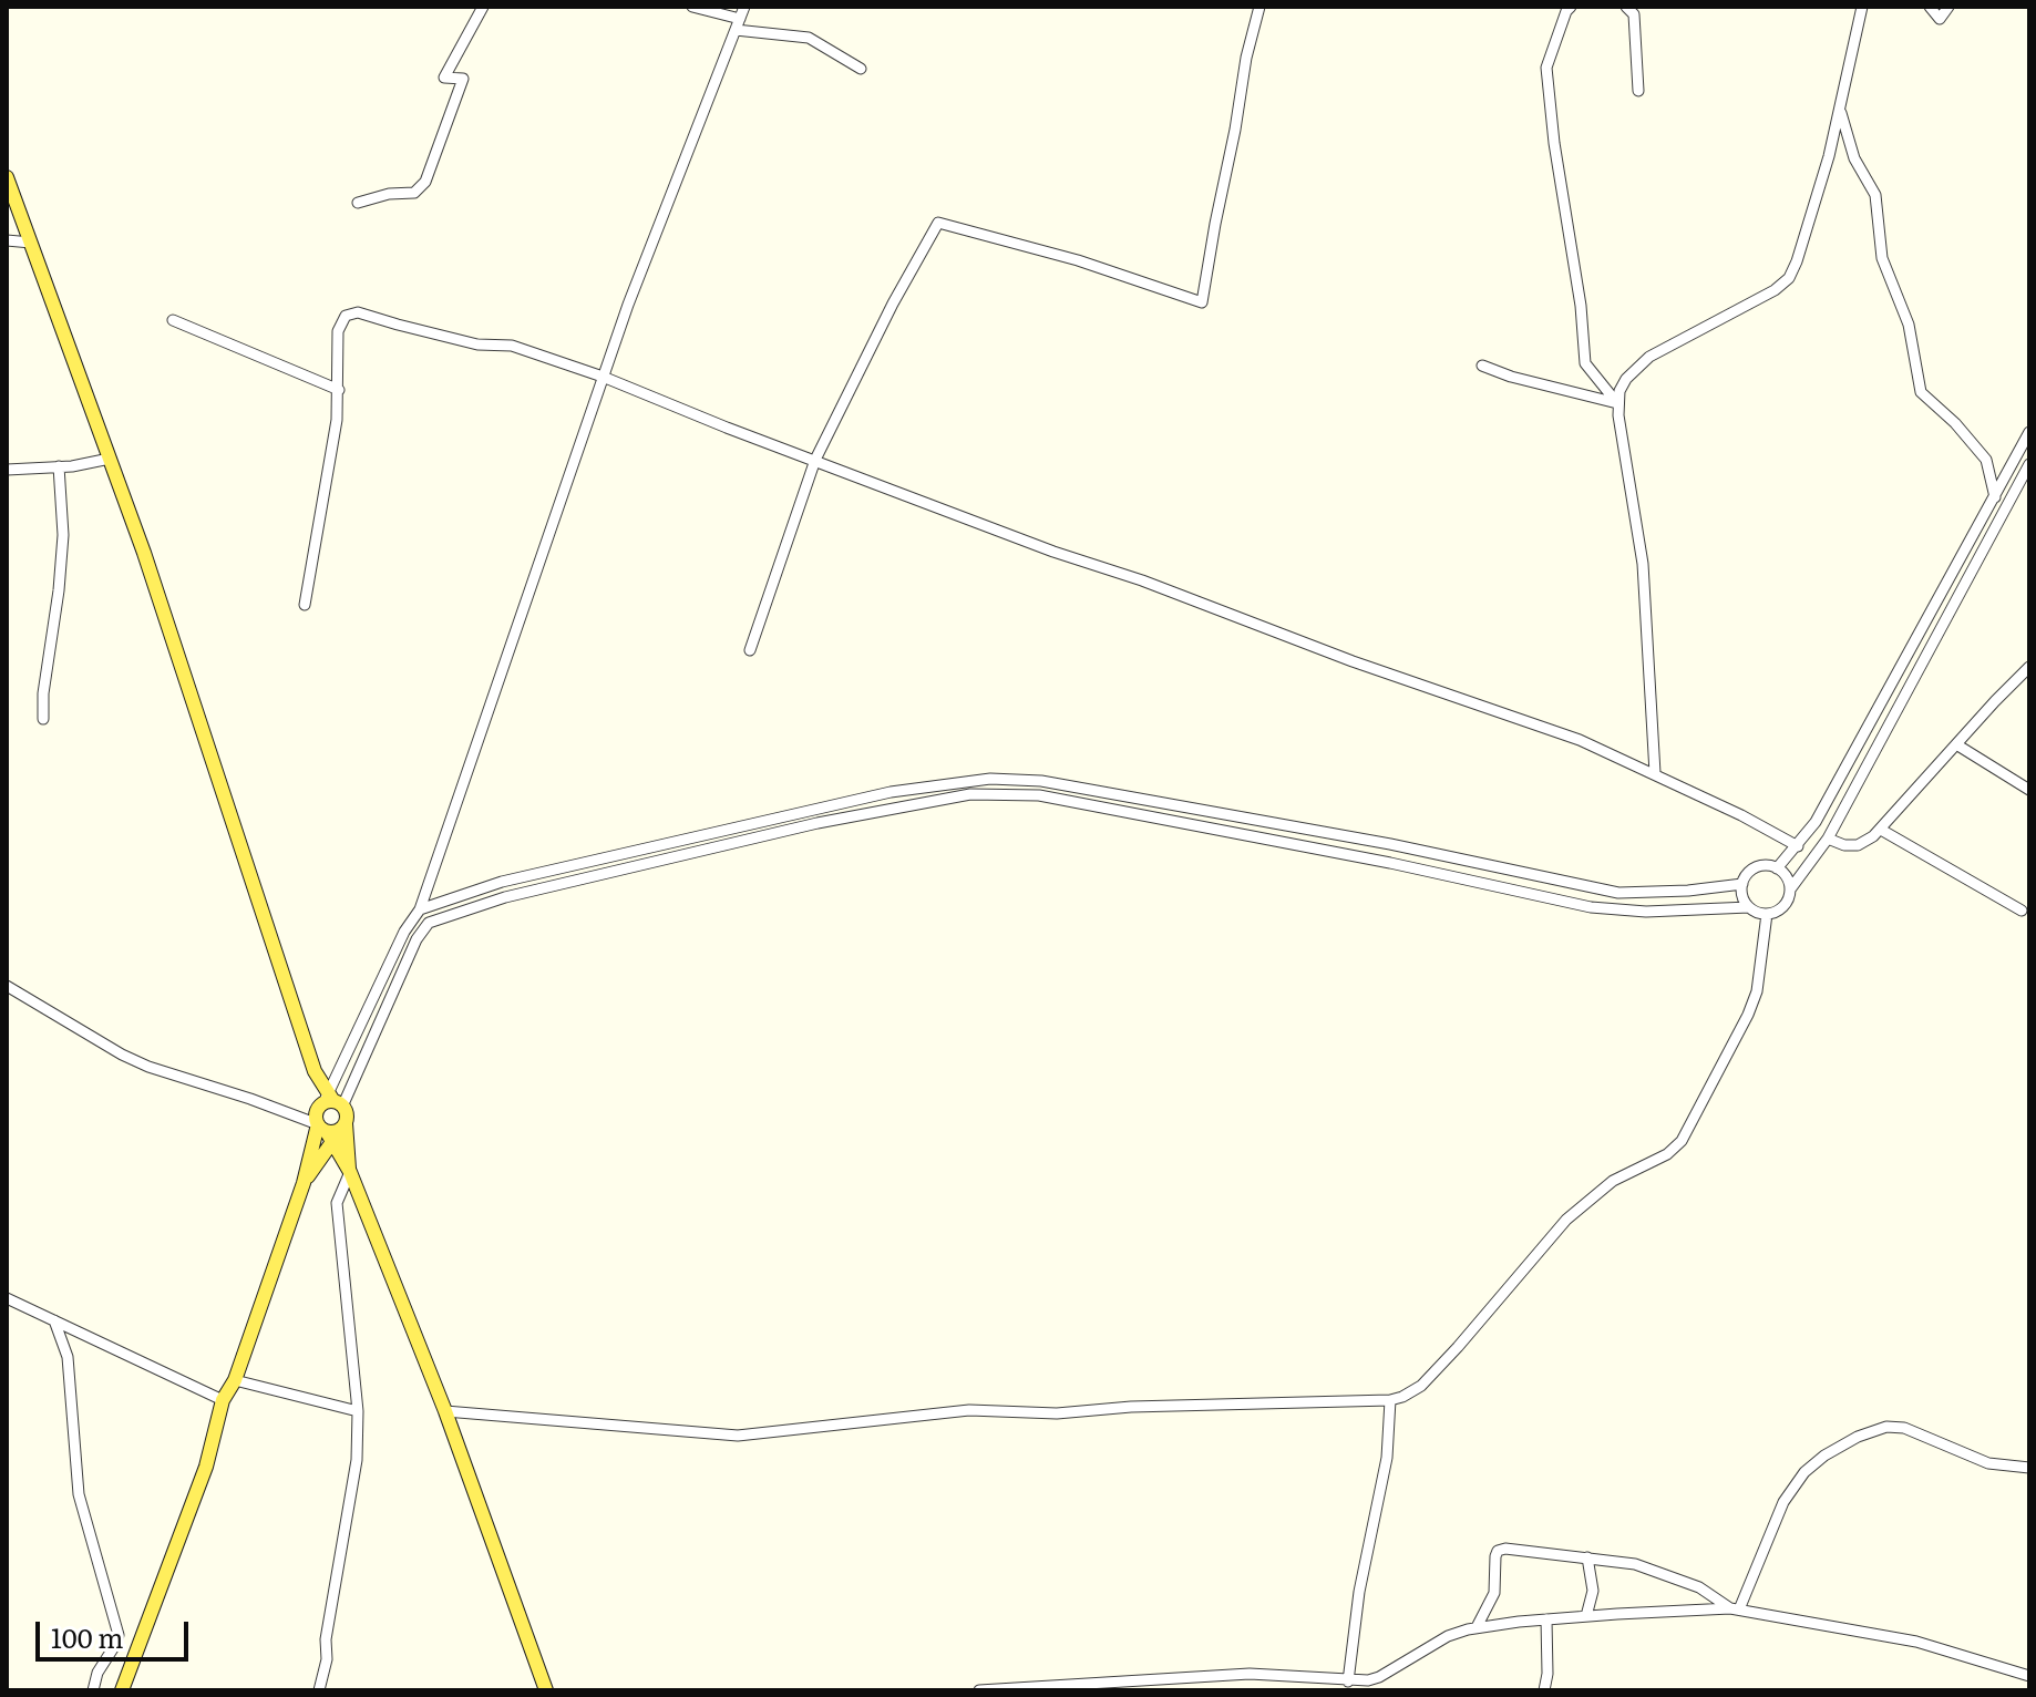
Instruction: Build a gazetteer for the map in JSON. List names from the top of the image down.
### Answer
{
  "scale_bar": "100 m"
}
